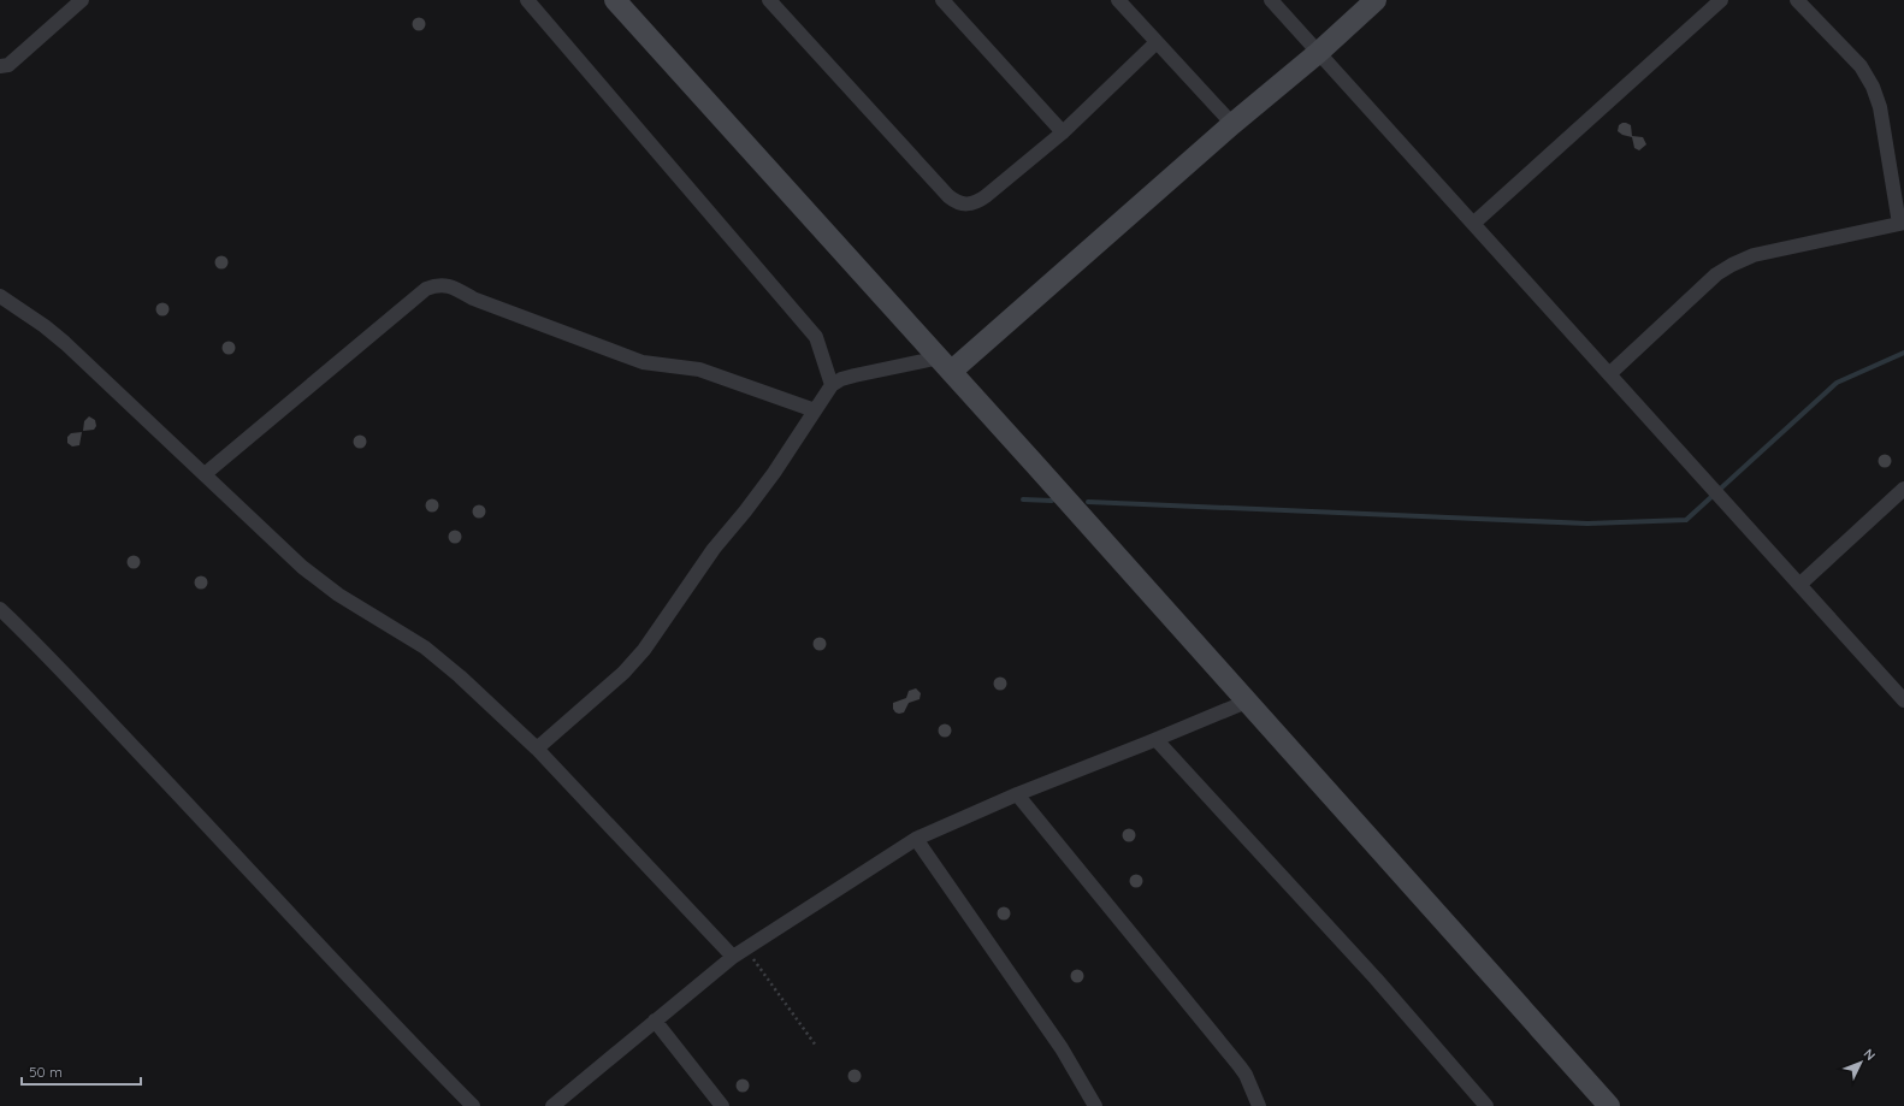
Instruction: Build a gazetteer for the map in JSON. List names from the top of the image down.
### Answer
{
  "scale_bar": "50 m",
  "north": "top right"
}
